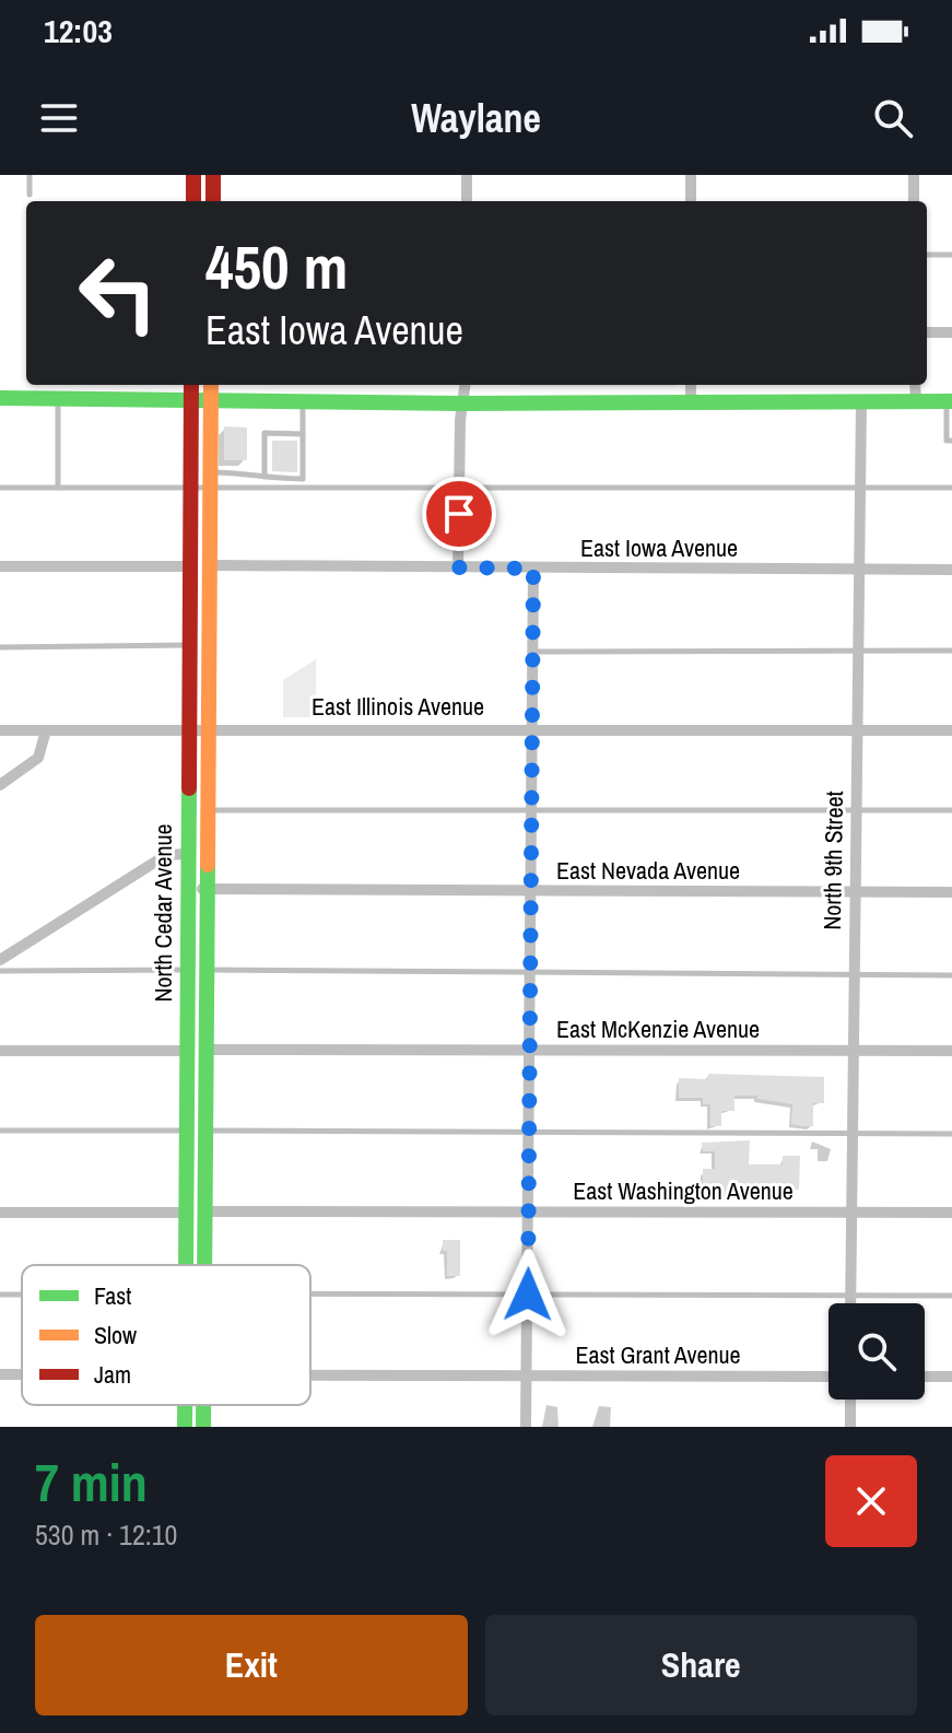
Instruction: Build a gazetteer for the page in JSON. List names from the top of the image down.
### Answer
{
  "streets": {
    "main road": ["North Cedar Avenue"],
    "street": [
      "East Iowa Avenue",
      "East Illinois Avenue",
      "North 9th Street",
      "East Nevada Avenue",
      "East McKenzie Avenue",
      "East Washington Avenue",
      "East Grant Avenue"
    ]
  },
  "crossings": [
    ["East Iowa Avenue", "North 9th Street"],
    ["East Iowa Avenue", "North Cedar Avenue"],
    ["East Illinois Avenue", "North 9th Street"],
    ["East Illinois Avenue", "North Cedar Avenue"],
    ["North 9th Street", "East Nevada Avenue"],
    ["North 9th Street", "East McKenzie Avenue"],
    ["North 9th Street", "East Washington Avenue"],
    ["East Nevada Avenue", "North Cedar Avenue"],
    ["North Cedar Avenue", "East McKenzie Avenue"],
    ["North Cedar Avenue", "East Washington Avenue"]
  ],
  "legend": ["Fast", "Slow", "Jam"],
  "page": {
    "status": "12:03",
    "header": "Waylane",
    "turn": ["450 m", "East Iowa Avenue"],
    "heading": ["7 min", "530 m · 12:10"],
    "buttons": ["Exit", "Share"]
  }
}
